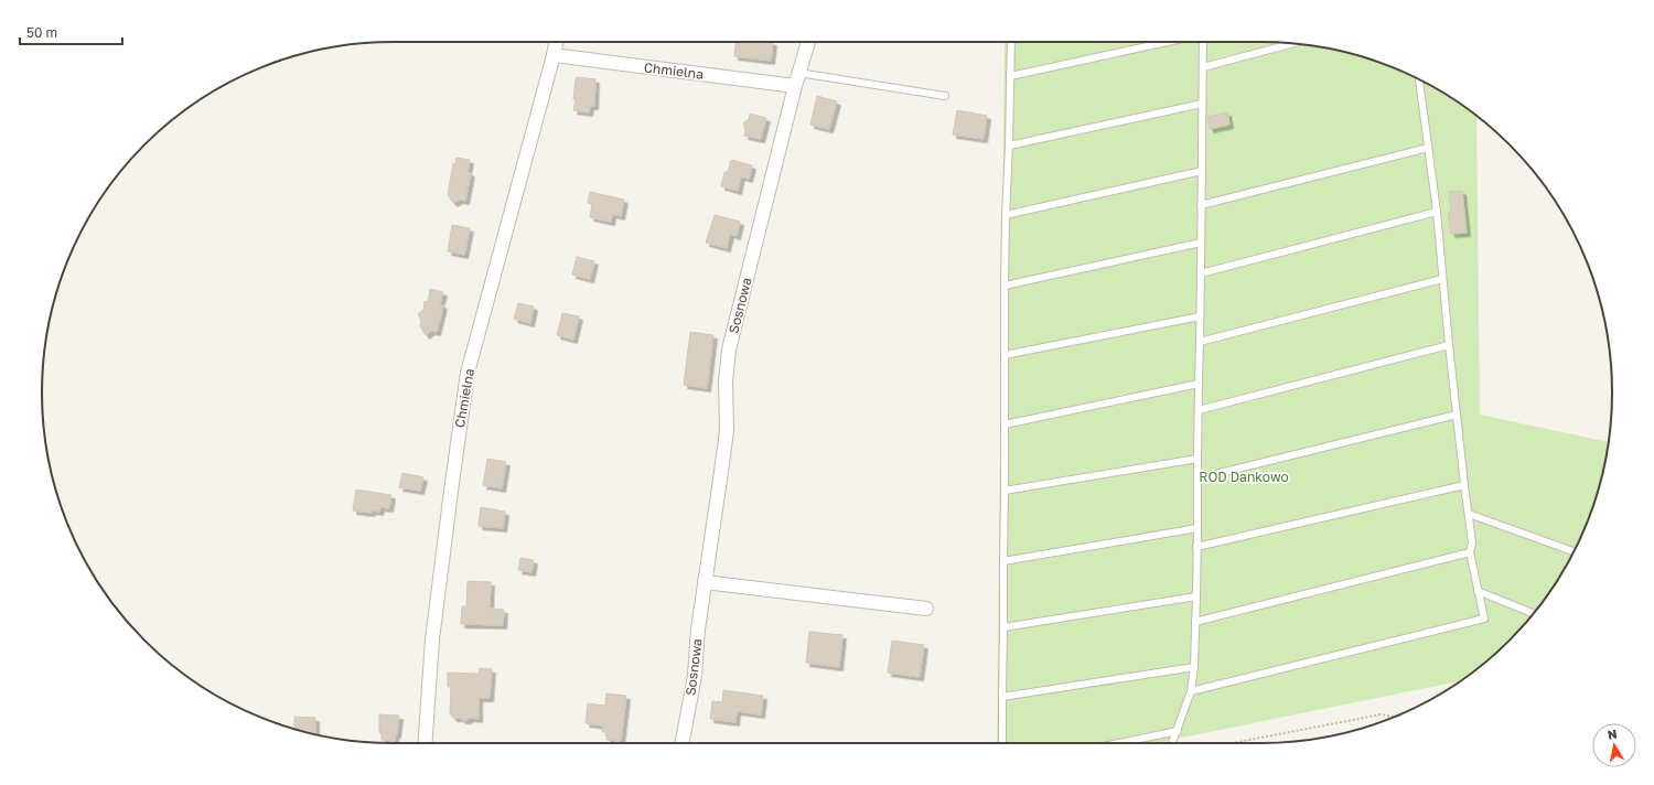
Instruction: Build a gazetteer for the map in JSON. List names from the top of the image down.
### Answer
{
  "streets": {
    "street": ["Chmielna", "Sosnowa"]
  },
  "crossings": [
    ["Chmielna", "Sosnowa"]
  ],
  "parks": ["ROD Dankowo"],
  "scale_bar": "50 m",
  "north": "top"
}
